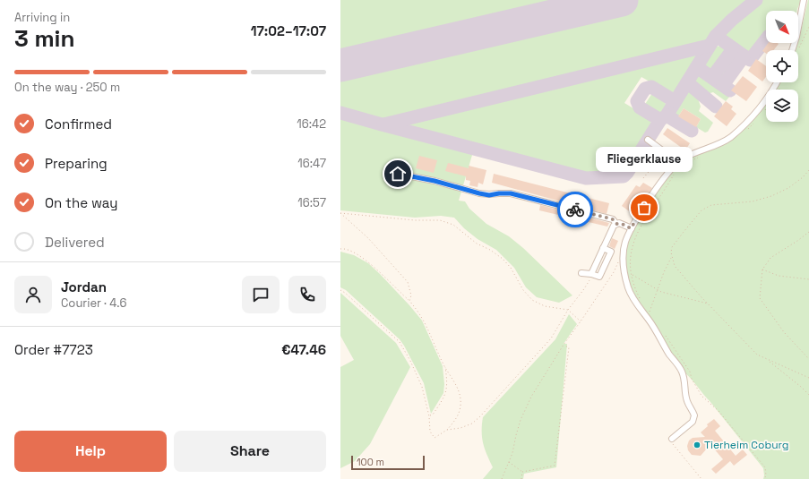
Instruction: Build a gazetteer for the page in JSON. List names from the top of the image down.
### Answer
{
  "places": ["Fliegerklause", "Tierheim Coburg"],
  "scale_bar": "100 m",
  "north": "bottom right",
  "page": {
    "heading": ["3 min", "Arriving in", "17:02–17:07"],
    "panel": [
      "Jordan",
      "Courier · 4.6",
      "Order #7723",
      "€47.46"
    ],
    "bar": "On the way · 250 m",
    "list": [
      ["Confirmed", "16:42"],
      ["Preparing", "16:47"],
      ["On the way", "16:57"],
      "Delivered"
    ],
    "bubble": "Fliegerklause",
    "buttons": ["Help", "Share"],
    "scale": "100 m"
  }
}
